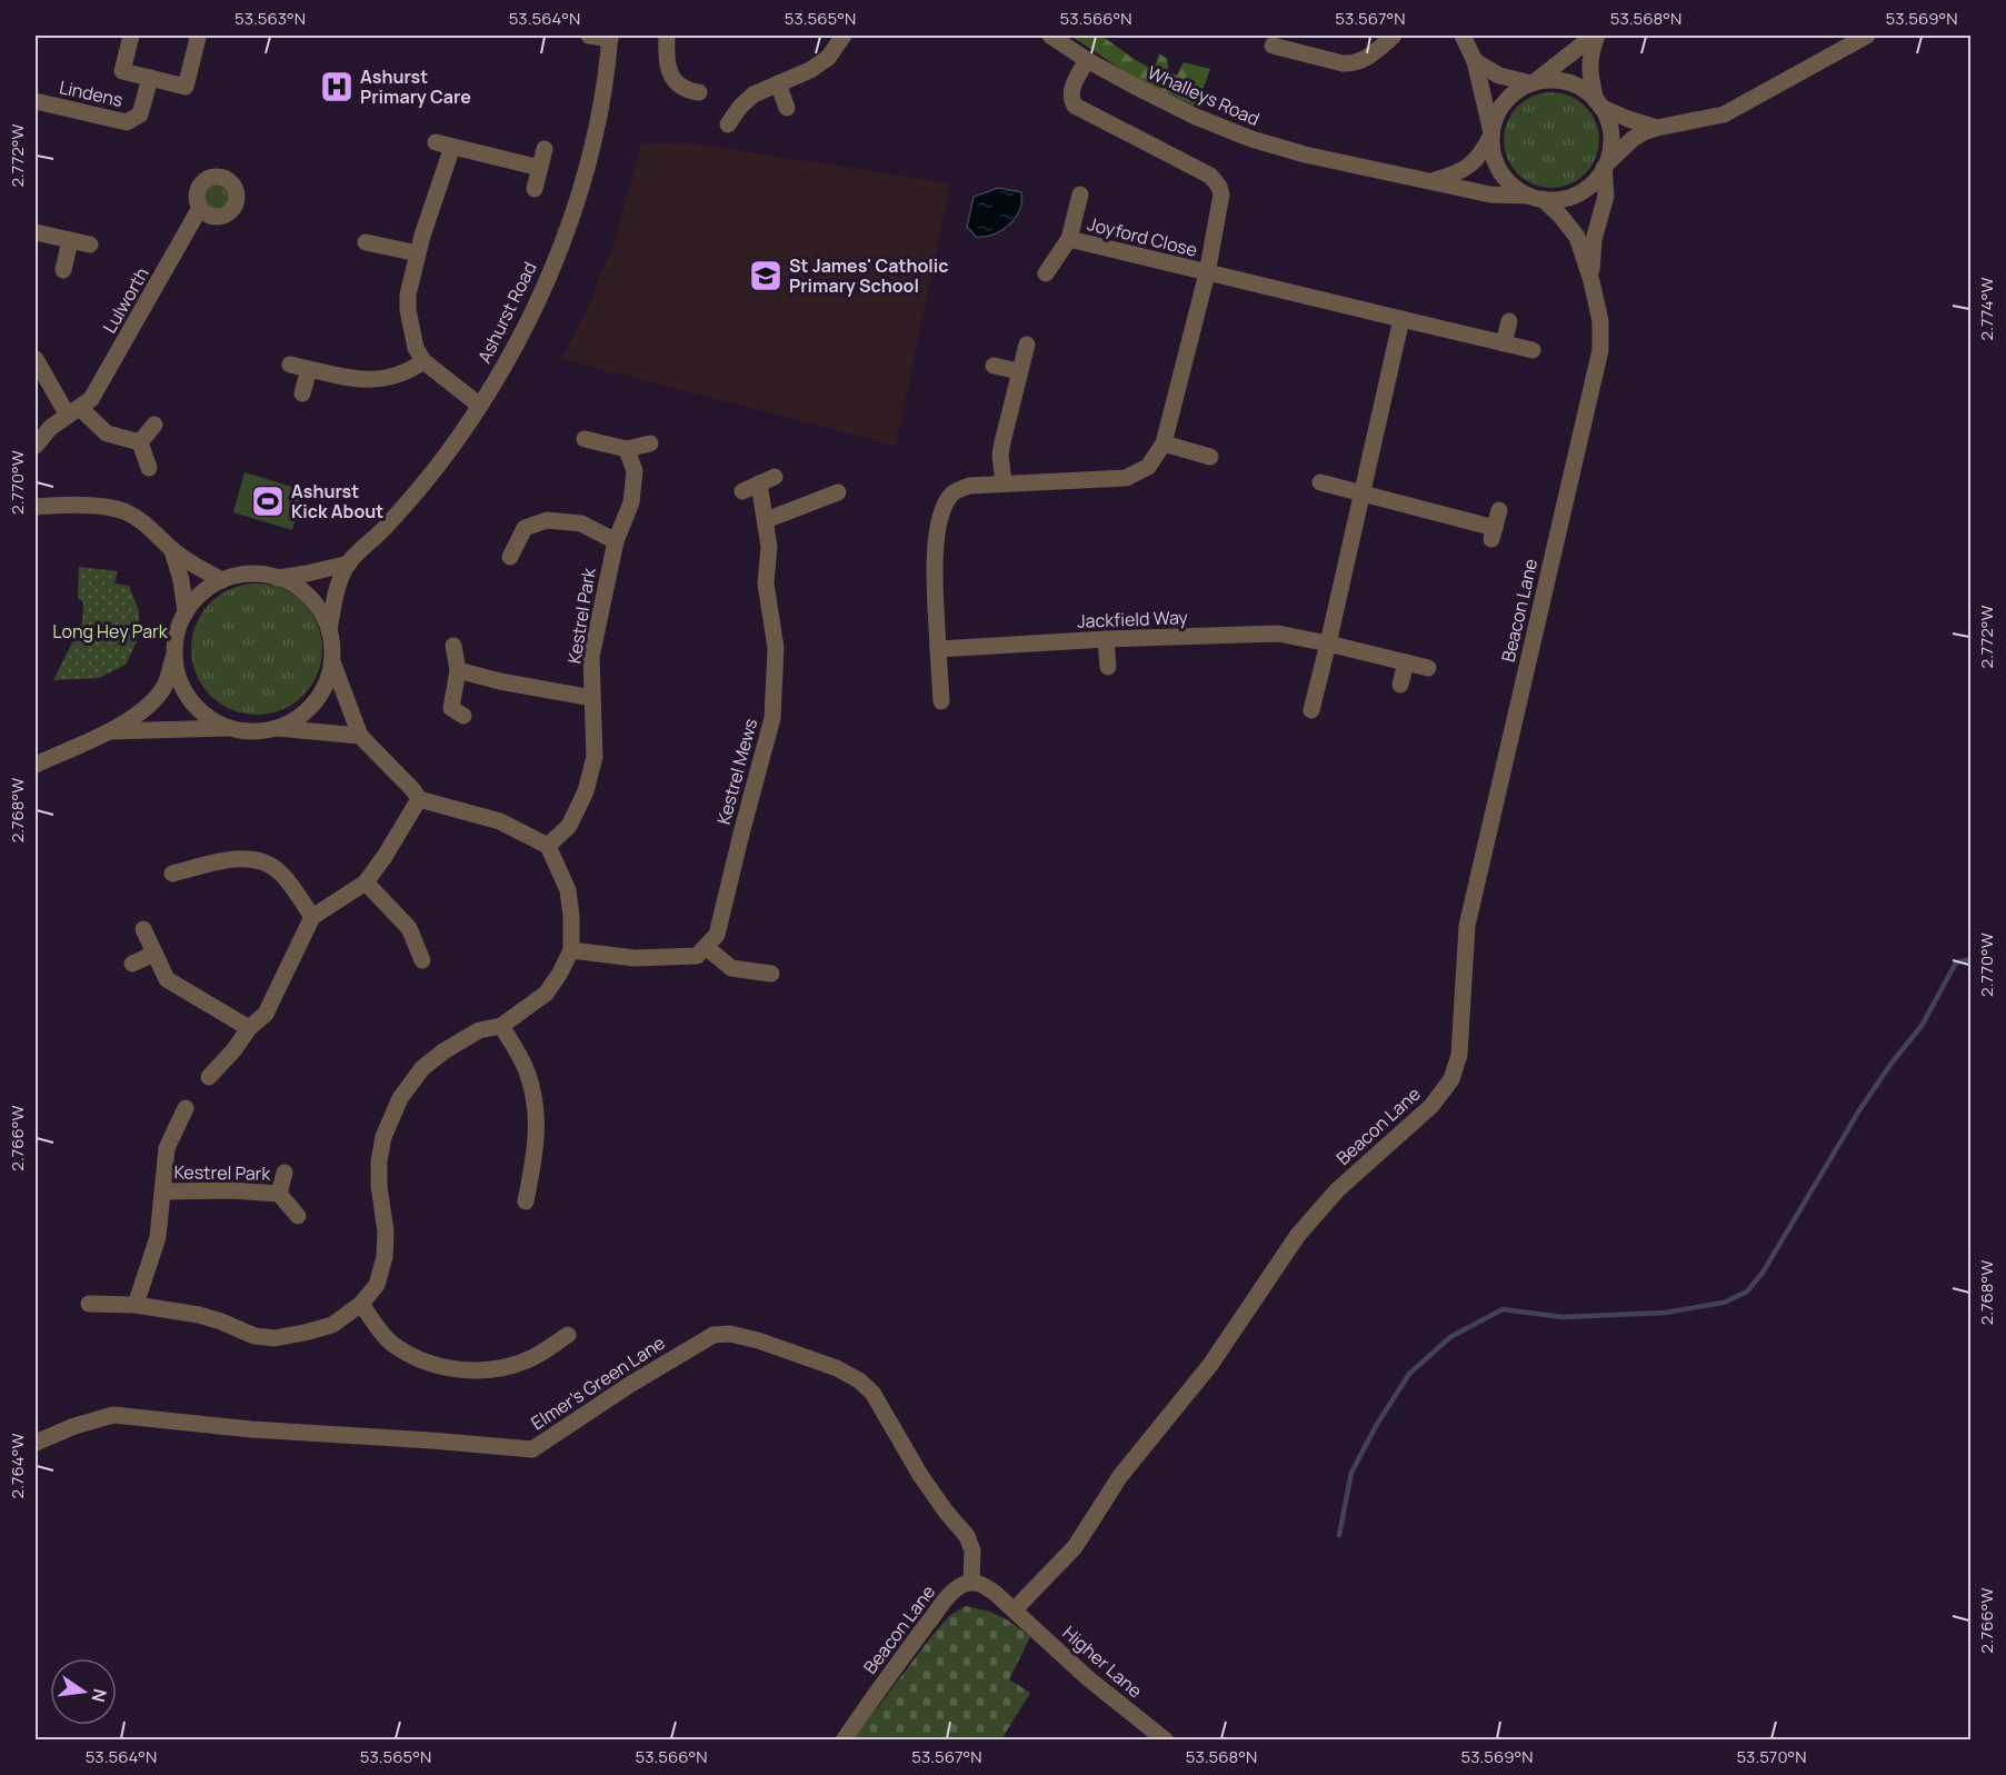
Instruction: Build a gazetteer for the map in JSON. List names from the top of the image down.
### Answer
{
  "streets": {
    "street": [
      "Lindens",
      "Whalleys Road",
      "Joyford Close",
      "Lulworth",
      "Ashurst Road",
      "Beacon Lane",
      "Kestrel Park",
      "Jackfield Way",
      "Kestrel Mews",
      "Elmer's Green Lane",
      "Higher Lane"
    ]
  },
  "crossings": [
    ["Whalleys Road", "Beacon Lane"],
    ["Beacon Lane", "Elmer's Green Lane"],
    ["Beacon Lane", "Higher Lane"]
  ],
  "parks": ["Long Hey Park"],
  "places": {
    "hospital": ["Ashurst Primary Care"],
    "school or university": ["St James' Catholic Primary School"],
    "sports": ["Ashurst Kick About"]
  },
  "north": "right",
  "coordinates": [
    "53.563°N",
    "53.564°N",
    "53.565°N",
    "53.566°N",
    "53.567°N",
    "53.568°N",
    "53.569°N",
    "2.772°W",
    "2.774°W",
    "2.770°W",
    "2.768°W",
    "2.766°W",
    "2.764°W",
    "53.570°N"
  ]
}
